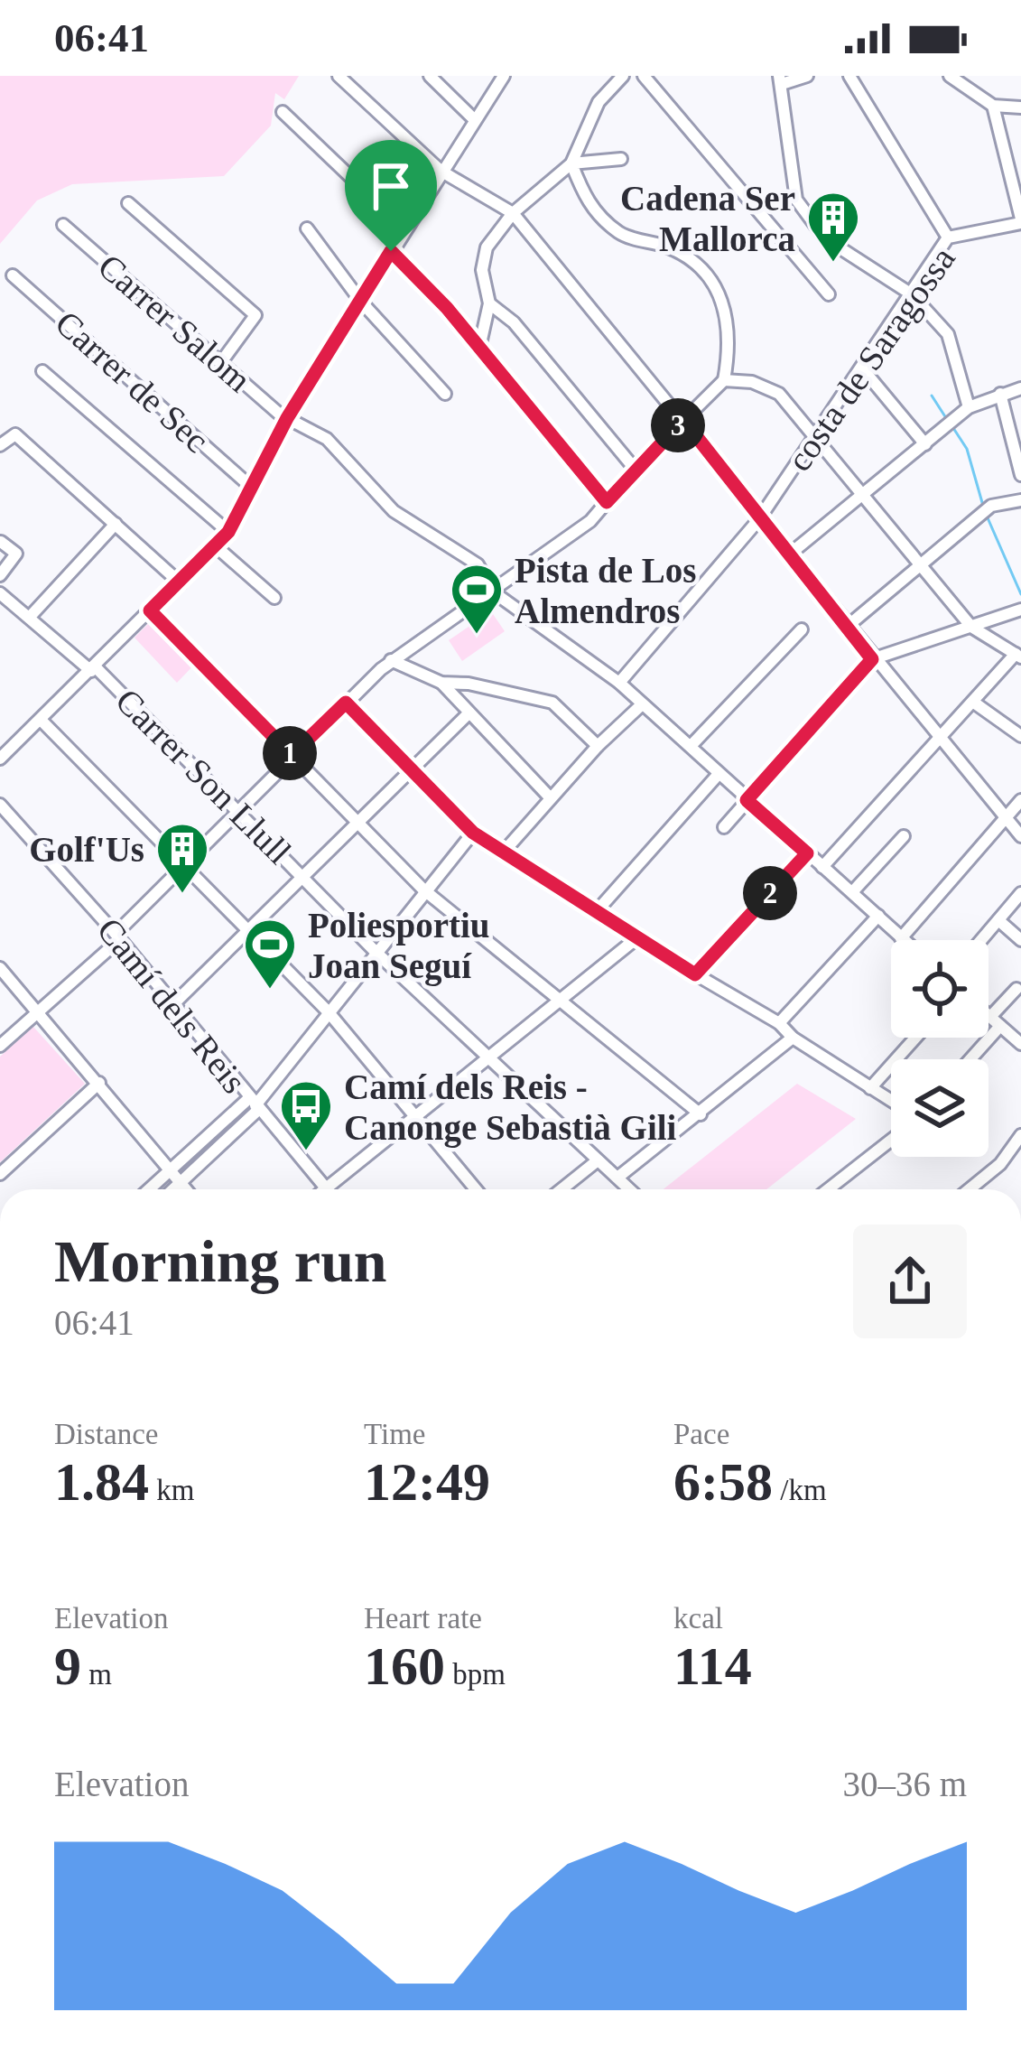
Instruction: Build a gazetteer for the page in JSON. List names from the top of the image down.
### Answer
{
  "streets": {
    "street": [
      "Carrer Salom",
      "costa de Saragossa",
      "Carrer de Sec",
      "Carrer Son Llull",
      "Camí dels Reis"
    ]
  },
  "crossings": [
    ["Carrer Salom", "costa de Saragossa"]
  ],
  "places": {
    "building": ["Cadena Ser Mallorca", "Golf'Us"],
    "sports": ["Pista de Los Almendros", "Poliesportiu Joan Seguí"],
    "bus stop": ["Camí dels Reis - Canonge Sebastià Gili"]
  },
  "page": {
    "status": "06:41",
    "pins": ["3", "1", "2"],
    "heading": ["Morning run", "06:41"],
    "stats": [
      ["Distance", "1.84 km"],
      ["Time", "12:49"],
      ["Pace", "6:58 /km"],
      ["Elevation", "9 m"],
      ["Heart rate", "160 bpm"],
      ["kcal", "114"]
    ],
    "chart": ["Elevation", "30–36 m"]
  }
}
